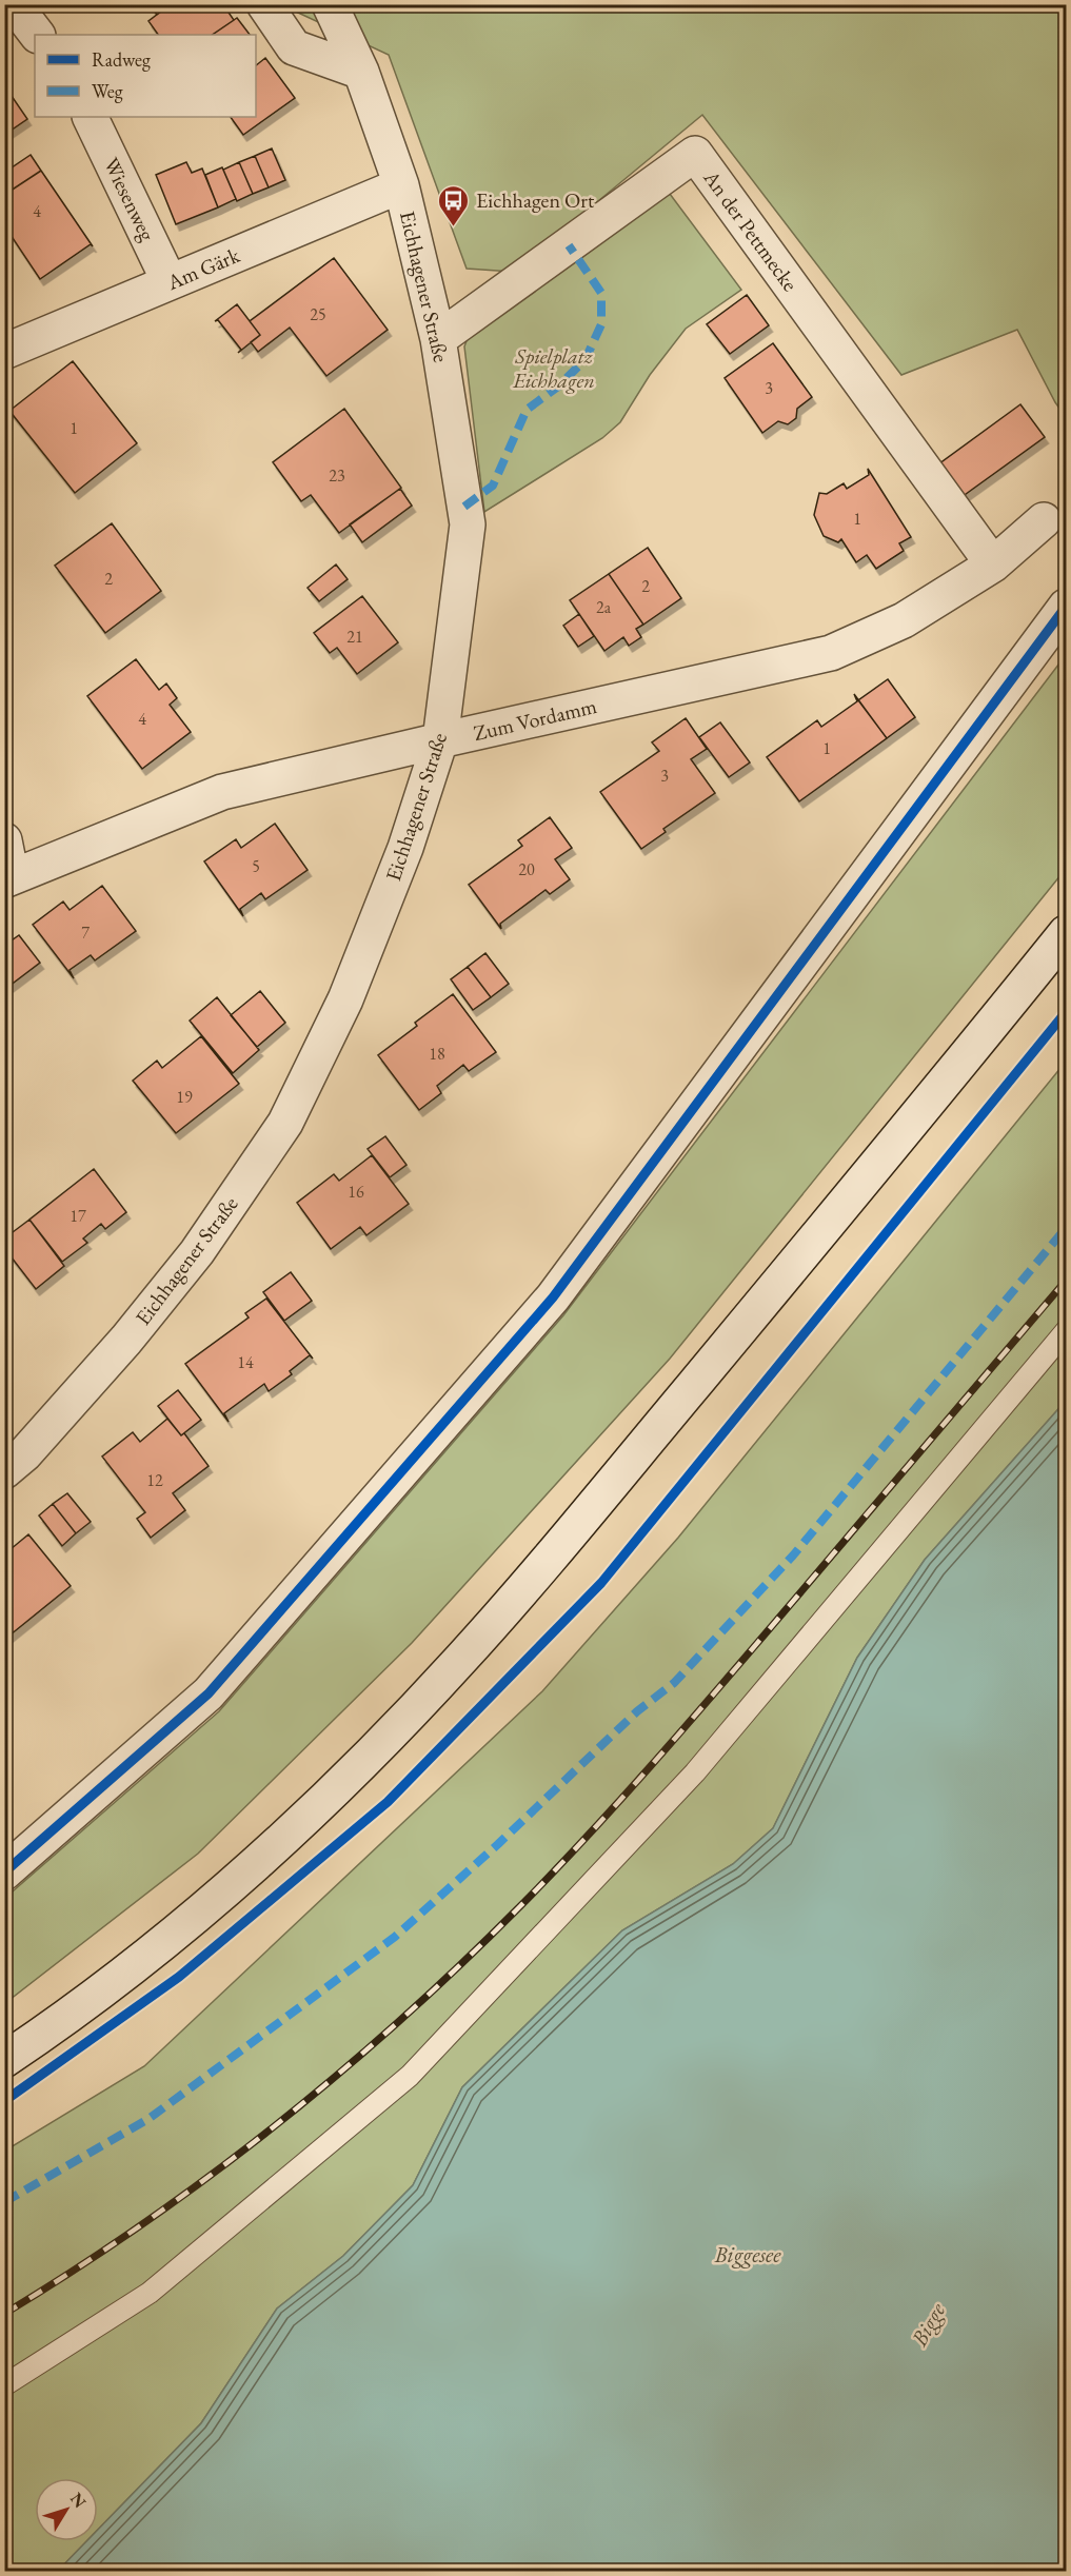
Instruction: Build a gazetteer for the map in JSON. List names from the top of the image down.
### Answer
{
  "streets": {
    "street": [
      "Wiesenweg",
      "An der Pettmecke",
      "Am Gärk",
      "Eichhagener Straße",
      "Zum Vordamm"
    ]
  },
  "crossings": [
    ["Wiesenweg", "Am Gärk"],
    ["An der Pettmecke", "Eichhagener Straße"],
    ["An der Pettmecke", "Zum Vordamm"],
    ["Am Gärk", "Eichhagener Straße"],
    ["Eichhagener Straße", "Zum Vordamm"]
  ],
  "water": ["Biggesee", "Bigge"],
  "parks": ["Spielplatz Eichhagen"],
  "places": {
    "bus stop": ["Eichhagen Ort"]
  },
  "house_numbers": [
    "4",
    "25",
    "3",
    "1",
    "23",
    "1",
    "2",
    "2",
    "2a",
    "21",
    "4",
    "1",
    "3",
    "5",
    "20",
    "7",
    "18",
    "19",
    "16",
    "17",
    "14",
    "12"
  ],
  "legend": ["Radweg", "Weg"],
  "north": "top right"
}
